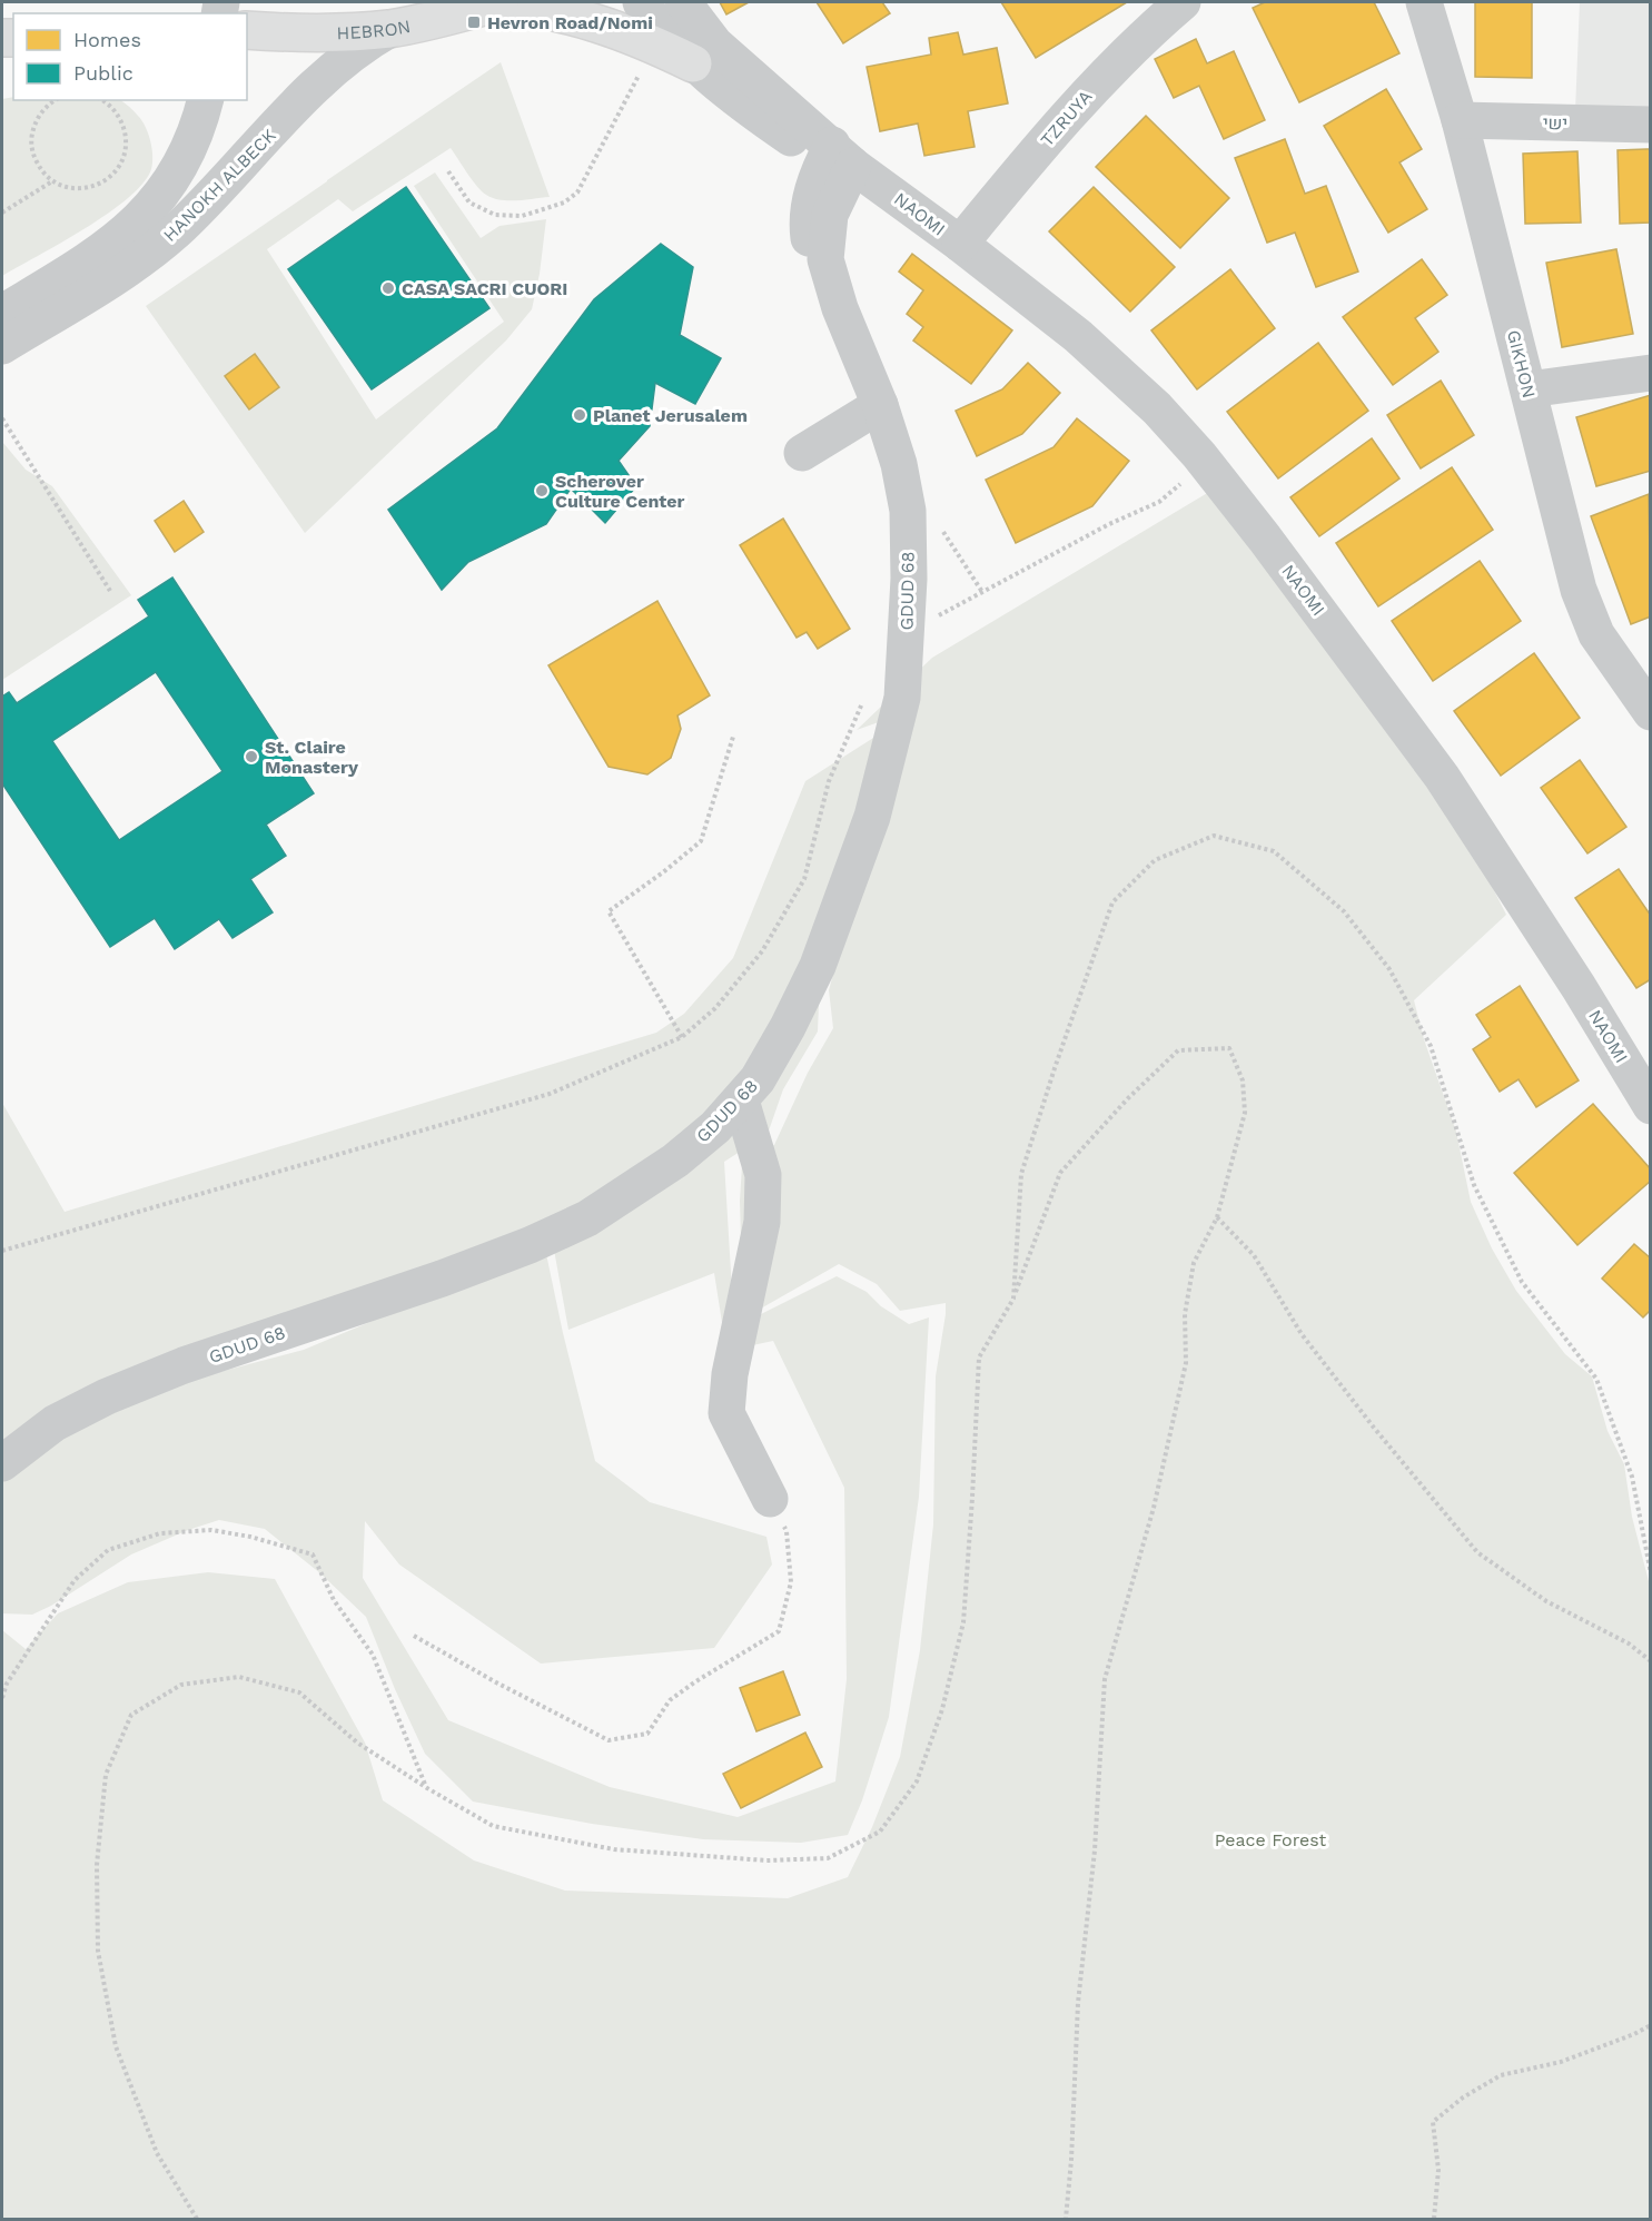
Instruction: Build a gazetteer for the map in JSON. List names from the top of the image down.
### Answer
{
  "streets": {
    "highway": ["HEBRON"],
    "street": [
      "TZRUYA",
      "ישי",
      "HANOKH ALBECK",
      "NAOMI",
      "GIKHON",
      "GDUD 68"
    ]
  },
  "crossings": [
    ["HEBRON", "HANOKH ALBECK"],
    ["HEBRON", "NAOMI"],
    ["TZRUYA", "NAOMI"],
    ["ישי", "GIKHON"],
    ["NAOMI", "GDUD 68"]
  ],
  "parks": ["Peace Forest"],
  "places": {
    "transit": ["Hevron Road/Nomi"],
    "other": [
      "CASA SACRI CUORI",
      "Planet Jerusalem",
      "Scherover Culture Center",
      "St. Claire Monastery"
    ]
  },
  "legend": ["Homes", "Public"]
}
